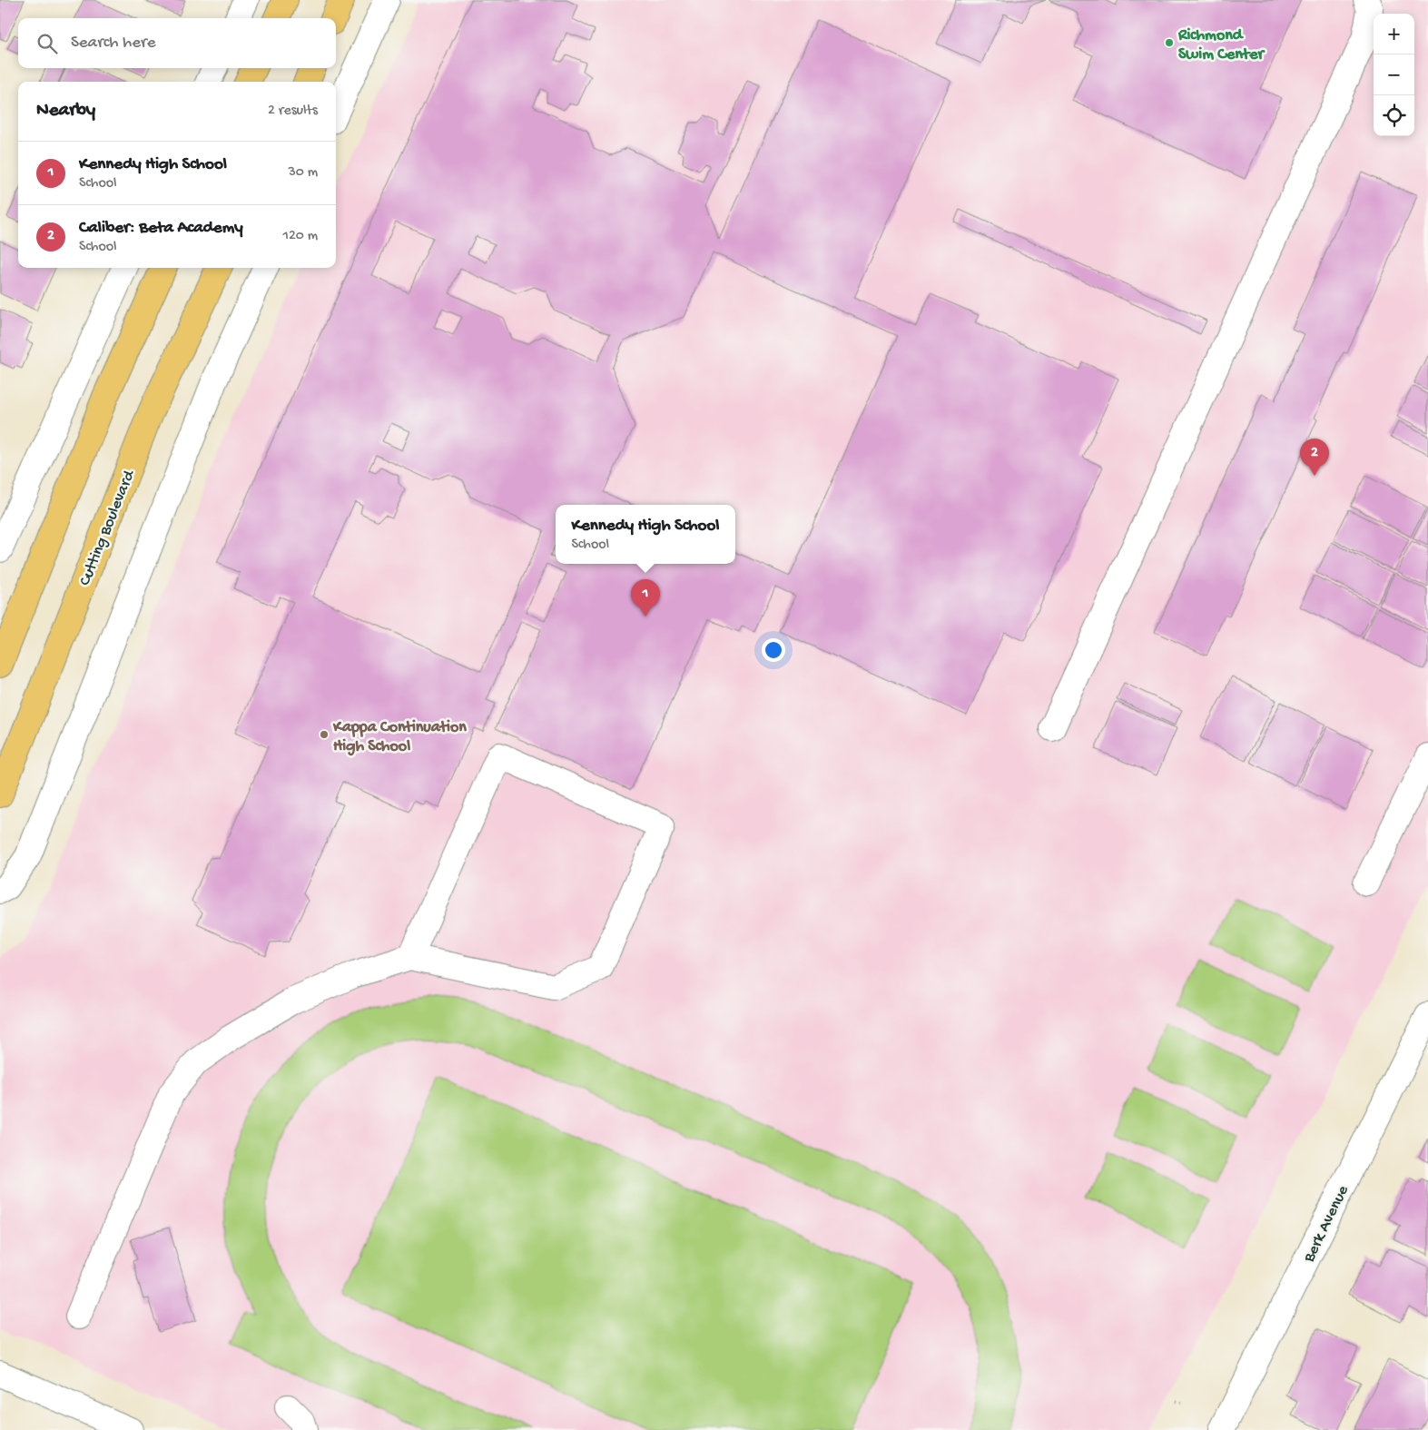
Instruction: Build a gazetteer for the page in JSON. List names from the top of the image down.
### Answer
{
  "streets": {
    "main road": ["Cutting Boulevard"],
    "street": ["Berk Avenue"]
  },
  "places": ["Richmond Swim Center", "Kappa Continuation High School"],
  "page": {
    "map_buttons": ["+", "−"],
    "search": "Search here",
    "heading": ["Nearby", "2 results"],
    "list": [
      {
        "mark": "1",
        "name": "Kennedy High School",
        "note": "School",
        "value": "30 m"
      },
      {
        "mark": "2",
        "name": "Caliber: Beta Academy",
        "note": "School",
        "value": "120 m"
      }
    ],
    "pins": ["2", "1"],
    "popup": ["Kennedy High School", "School"]
  }
}
